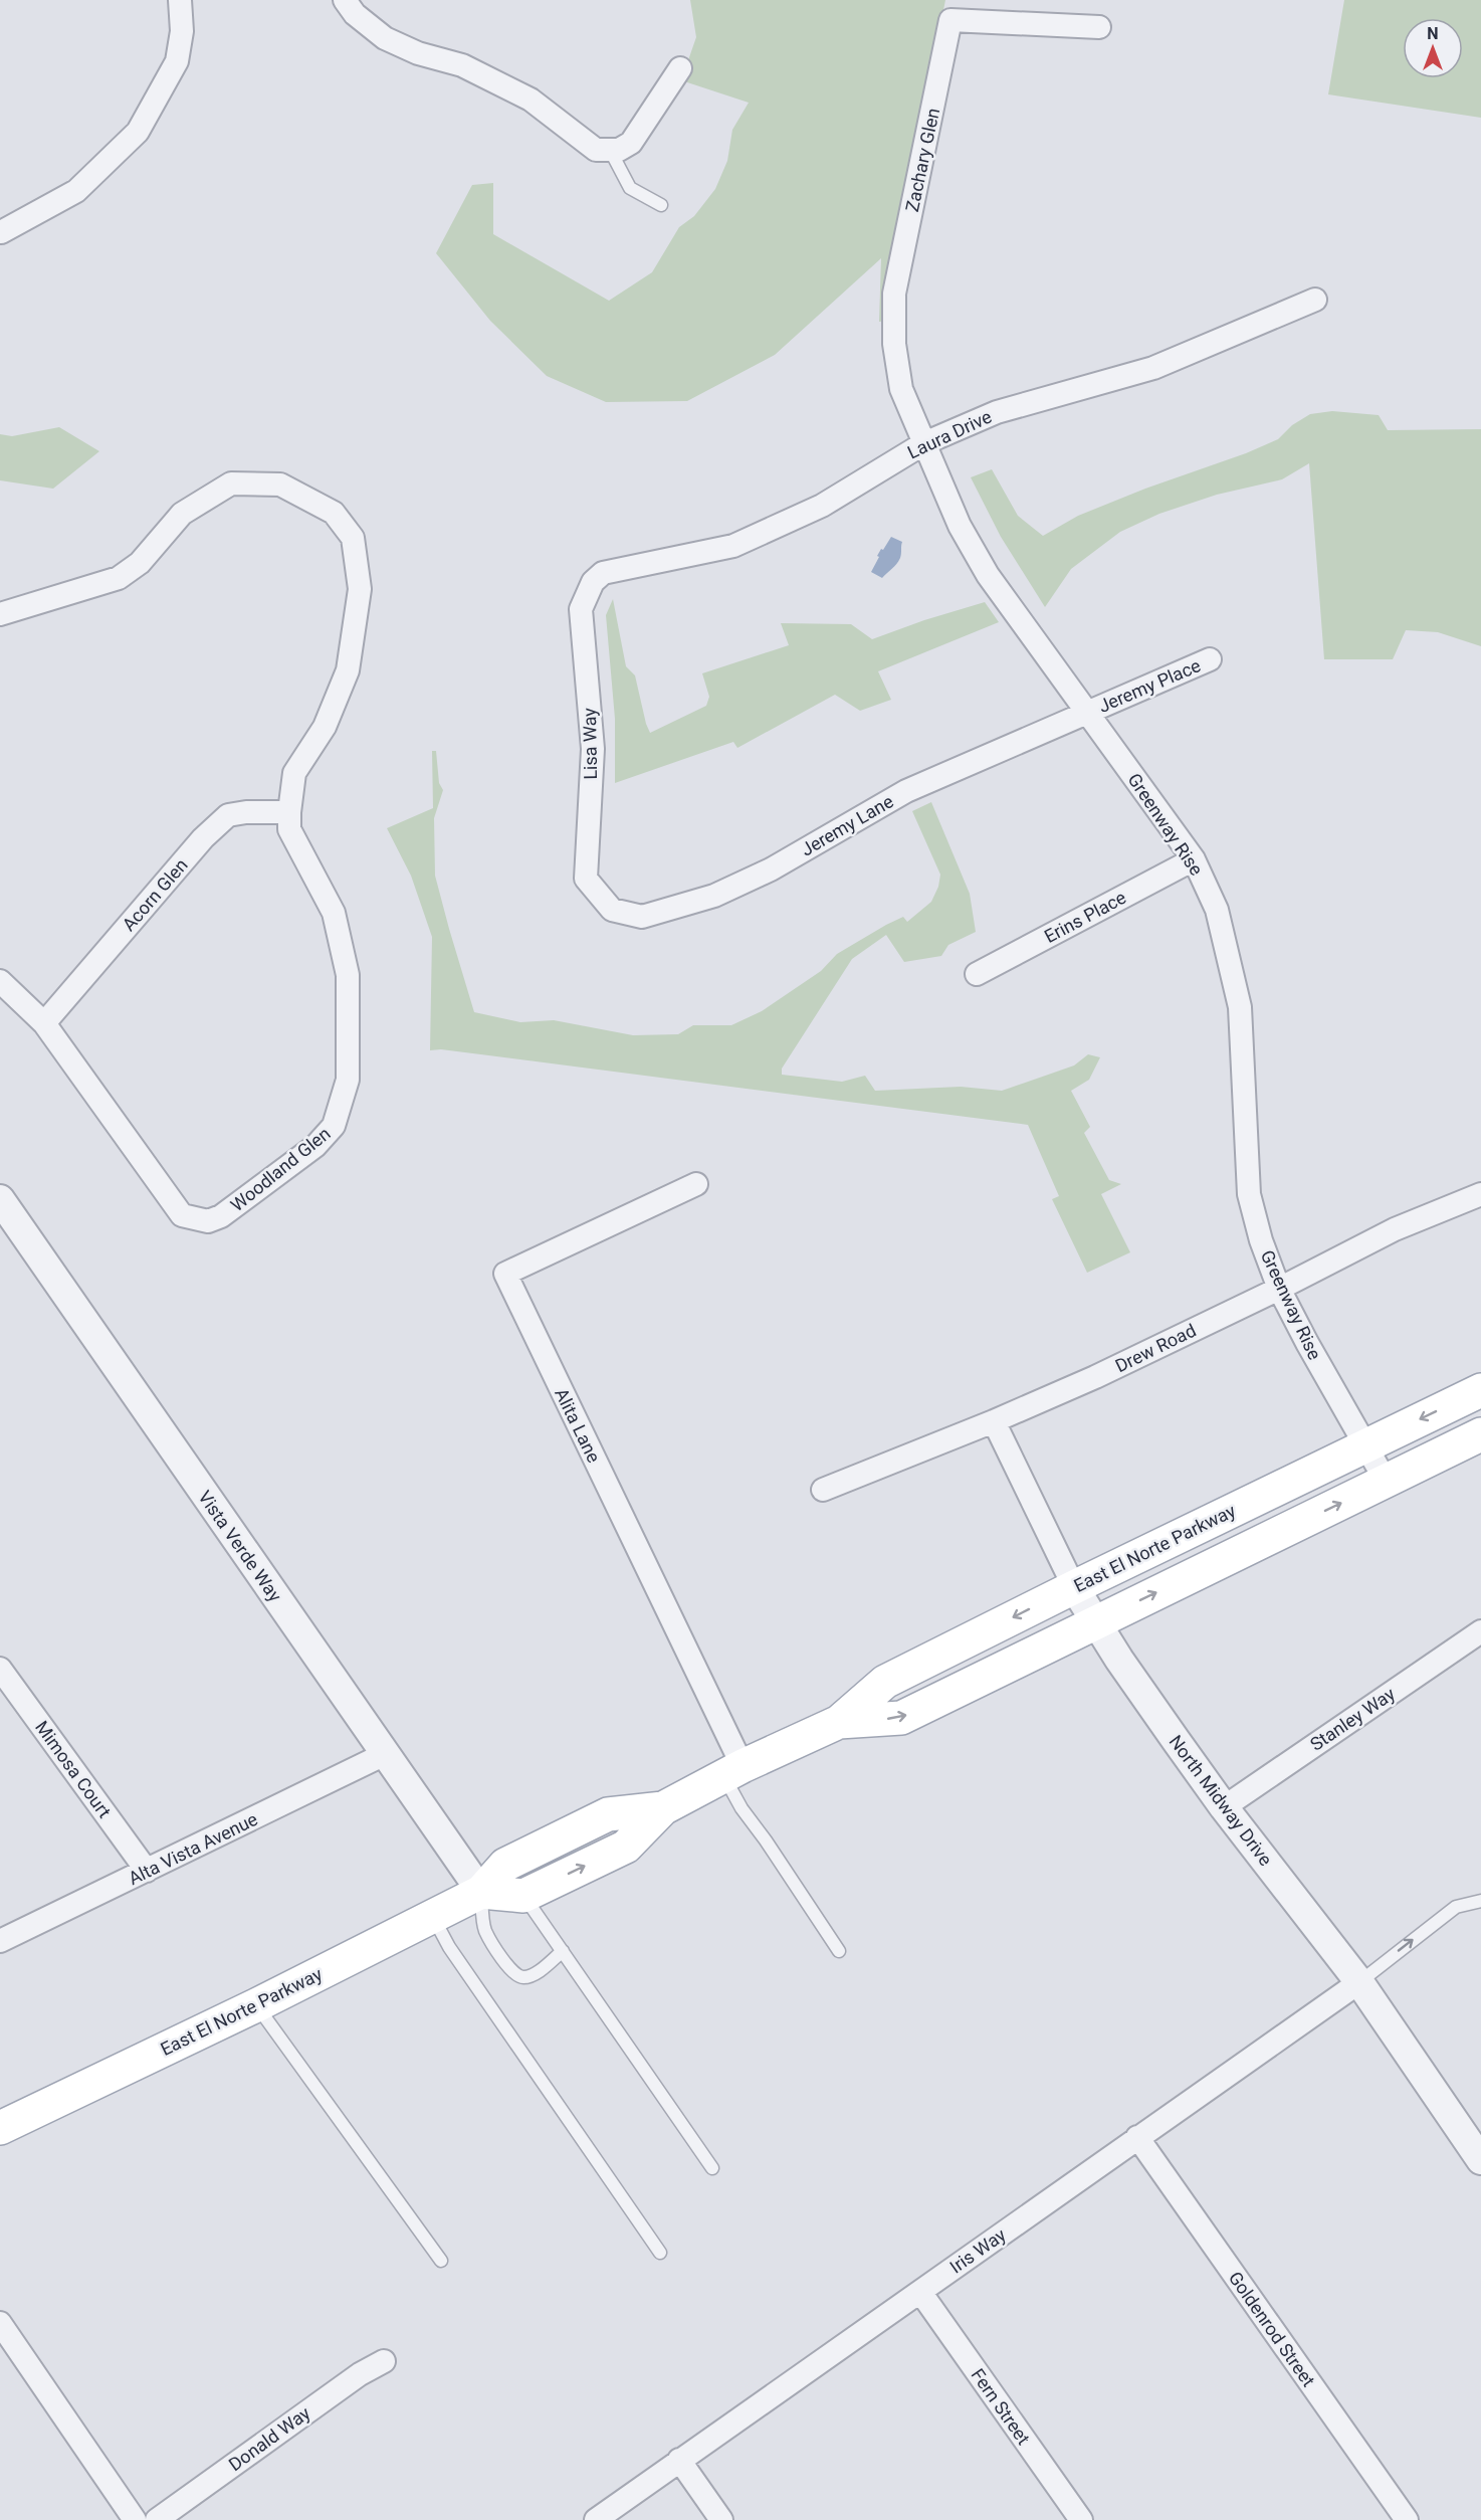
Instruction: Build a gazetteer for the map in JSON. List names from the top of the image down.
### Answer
{
  "streets": {
    "main road": ["East El Norte Parkway"],
    "street": [
      "Zachary Glen",
      "Laura Drive",
      "Jeremy Place",
      "Lisa Way",
      "Greenway Rise",
      "Jeremy Lane",
      "Acorn Glen",
      "Erins Place",
      "Woodland Glen",
      "Drew Road",
      "Alita Lane",
      "Vista Verde Way",
      "Stanley Way",
      "Mimosa Court",
      "North Midway Drive",
      "Alta Vista Avenue",
      "Iris Way",
      "Goldenrod Street",
      "Fern Street",
      "Donald Way"
    ]
  },
  "crossings": [
    ["Zachary Glen", "Laura Drive"],
    ["Zachary Glen", "Greenway Rise"],
    ["Laura Drive", "Lisa Way"],
    ["Laura Drive", "Greenway Rise"],
    ["Jeremy Place", "Greenway Rise"],
    ["Jeremy Place", "Jeremy Lane"],
    ["Lisa Way", "Jeremy Lane"],
    ["Greenway Rise", "Jeremy Lane"],
    ["Greenway Rise", "Erins Place"],
    ["Greenway Rise", "Drew Road"],
    ["Greenway Rise", "East El Norte Parkway"],
    ["Acorn Glen", "Woodland Glen"],
    ["Drew Road", "North Midway Drive"],
    ["Alita Lane", "East El Norte Parkway"],
    ["Vista Verde Way", "East El Norte Parkway"],
    ["Vista Verde Way", "Alta Vista Avenue"],
    ["East El Norte Parkway", "North Midway Drive"],
    ["Stanley Way", "North Midway Drive"],
    ["Mimosa Court", "Alta Vista Avenue"],
    ["North Midway Drive", "Iris Way"],
    ["Iris Way", "Goldenrod Street"],
    ["Iris Way", "Fern Street"]
  ],
  "north": "top"
}
